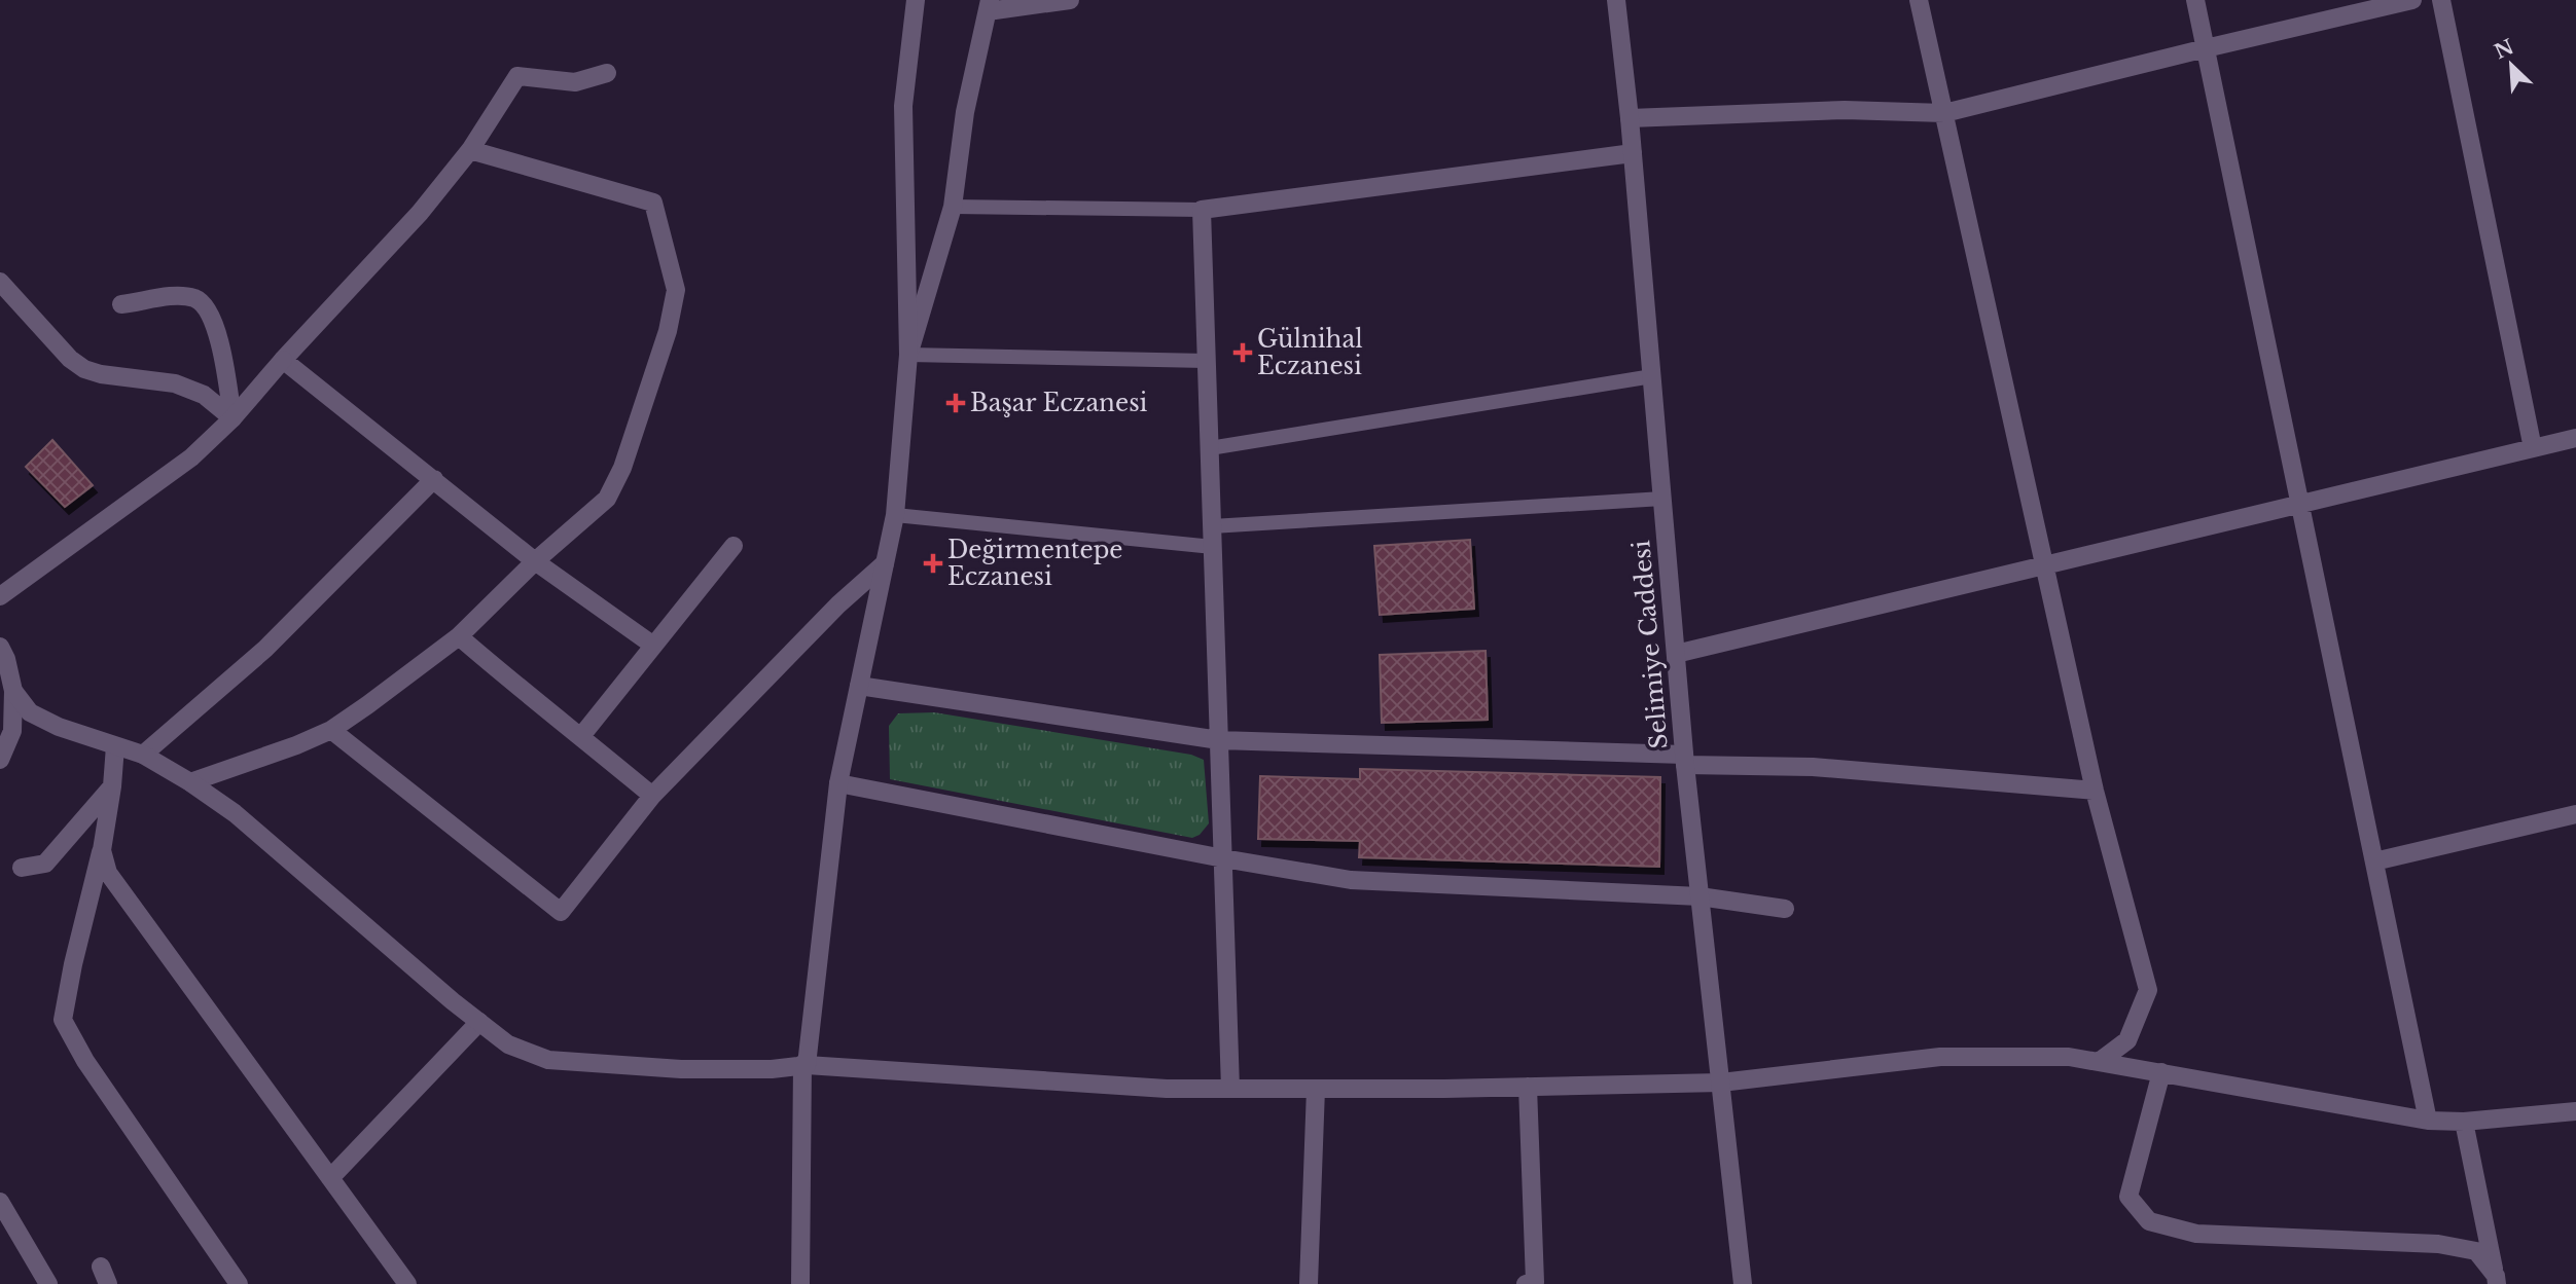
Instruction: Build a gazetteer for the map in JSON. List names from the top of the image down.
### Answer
{
  "streets": {
    "street": ["Selimiye Caddesi"]
  },
  "places": {
    "health": ["Gülnihal Eczanesi", "Başar Eczanesi", "Değirmentepe Eczanesi"]
  },
  "north": "top left"
}
